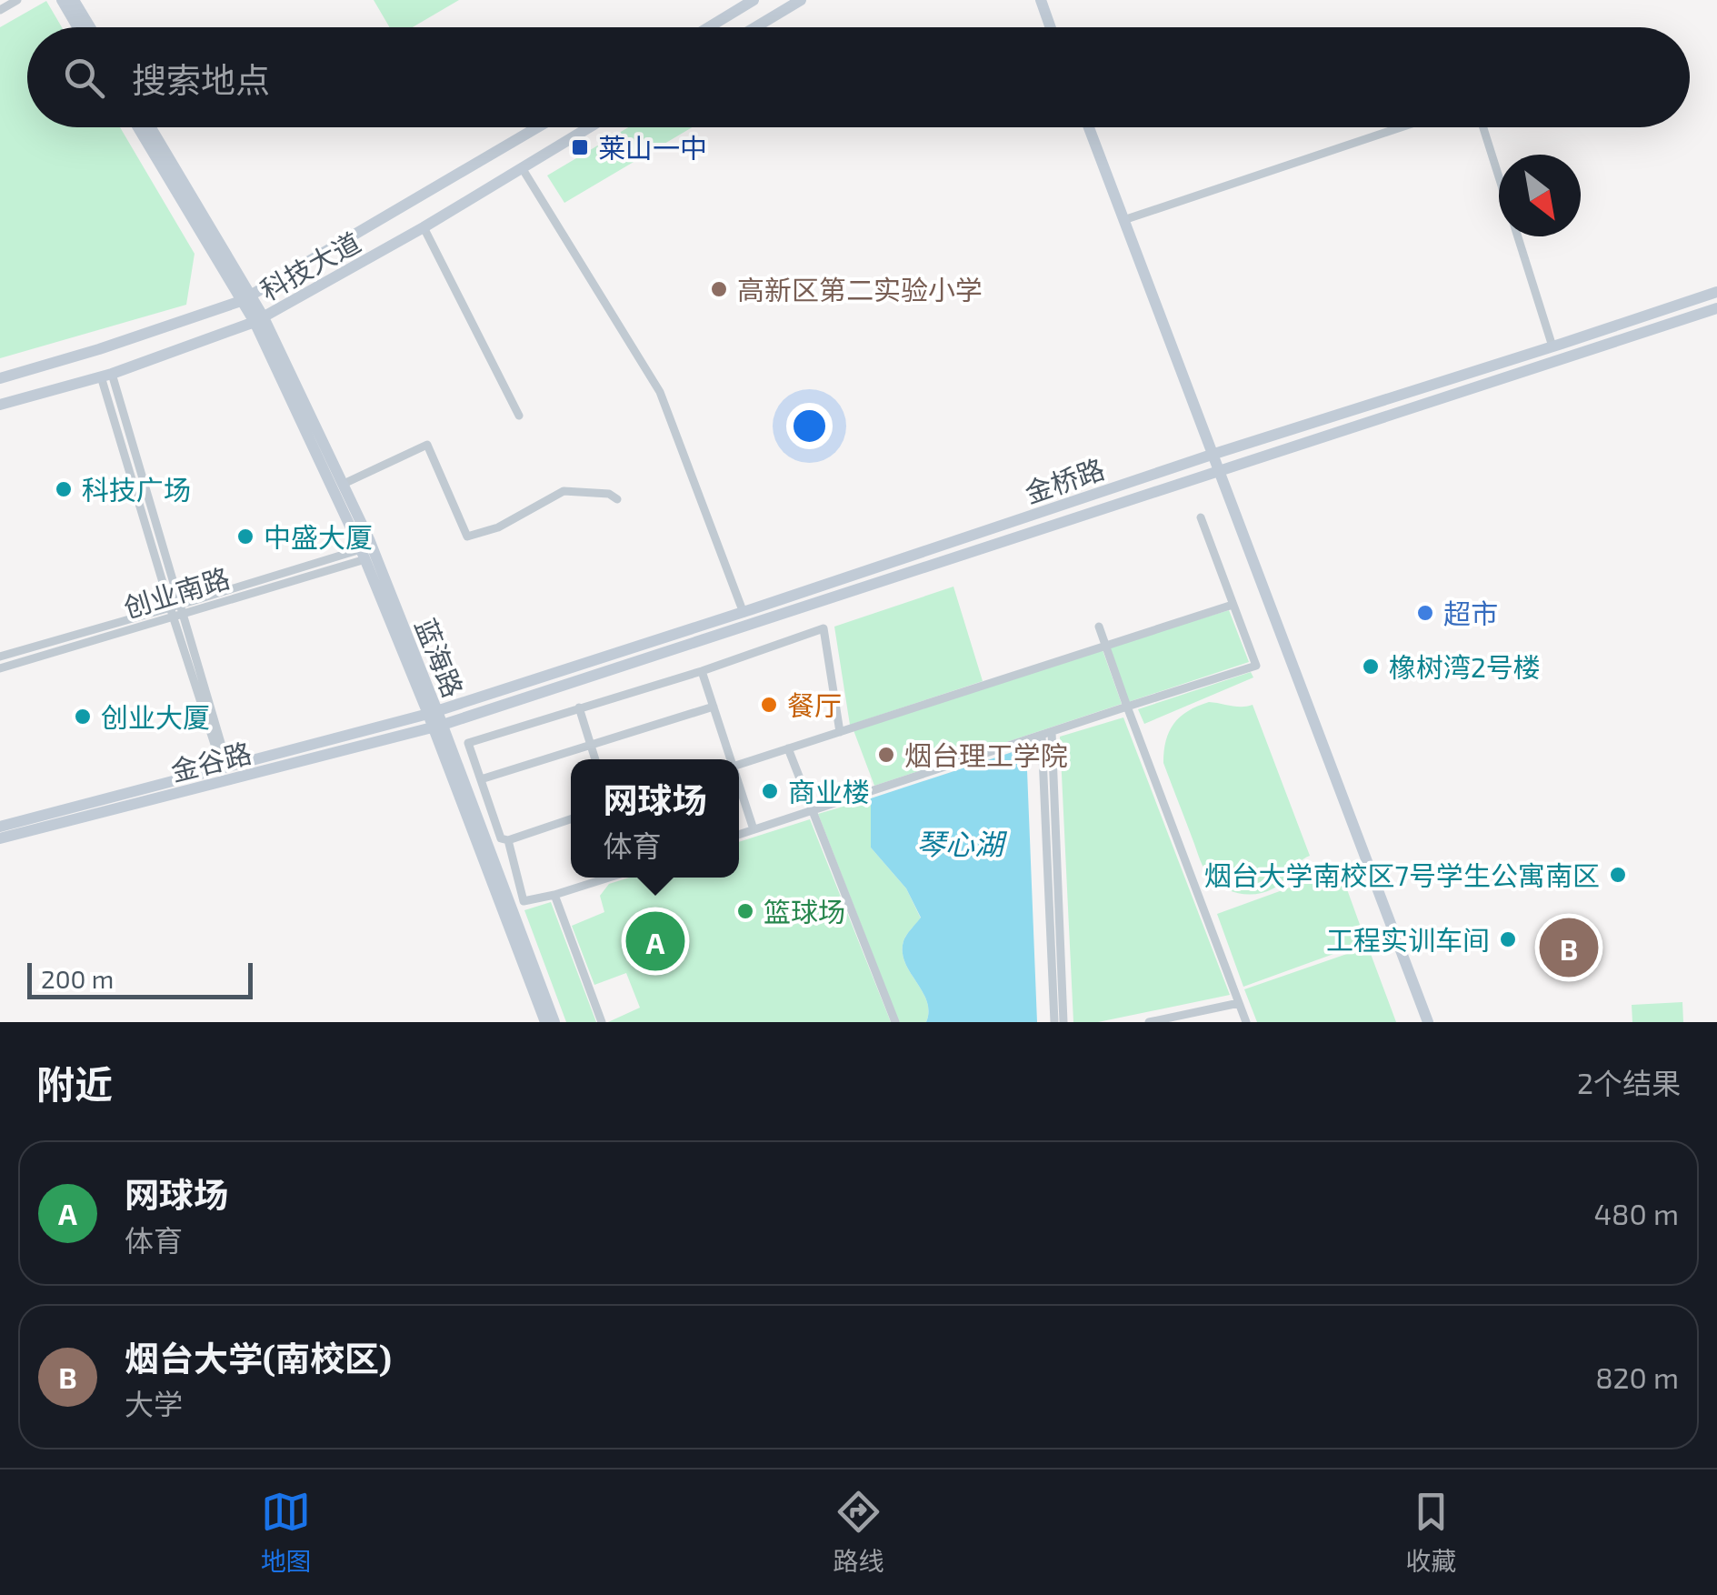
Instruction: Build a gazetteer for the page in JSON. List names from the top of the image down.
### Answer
{
  "streets": {
    "street": [
      "科技大道",
      "金桥路",
      "创业南路",
      "蓝海路",
      "金谷路"
    ]
  },
  "crossings": [
    ["科技大道", "蓝海路"],
    ["金桥路", "蓝海路"],
    ["金桥路", "金谷路"],
    ["创业南路", "蓝海路"],
    ["蓝海路", "金谷路"]
  ],
  "water": ["琴心湖"],
  "places": {
    "transit": ["莱山一中"],
    "other": [
      "高新区第二实验小学",
      "科技广场",
      "中盛大厦",
      "超市",
      "橡树湾2号楼",
      "餐厅",
      "创业大厦",
      "烟台理工学院",
      "商业楼",
      "烟台大学南校区7号学生公寓南区",
      "篮球场",
      "工程实训车间"
    ]
  },
  "scale_bar": "200 m",
  "north": "bottom right",
  "page": {
    "search": "搜索地点",
    "popup": ["网球场", "体育"],
    "pins": ["A", "B"],
    "scale": "200 m",
    "heading": ["附近", "2个结果"],
    "list": [
      {
        "mark": "A",
        "name": "网球场",
        "note": "体育",
        "value": "480 m"
      },
      {
        "mark": "B",
        "name": "烟台大学(南校区)",
        "note": "大学",
        "value": "820 m"
      }
    ],
    "nav": ["地图", "路线", "收藏"]
  }
}
